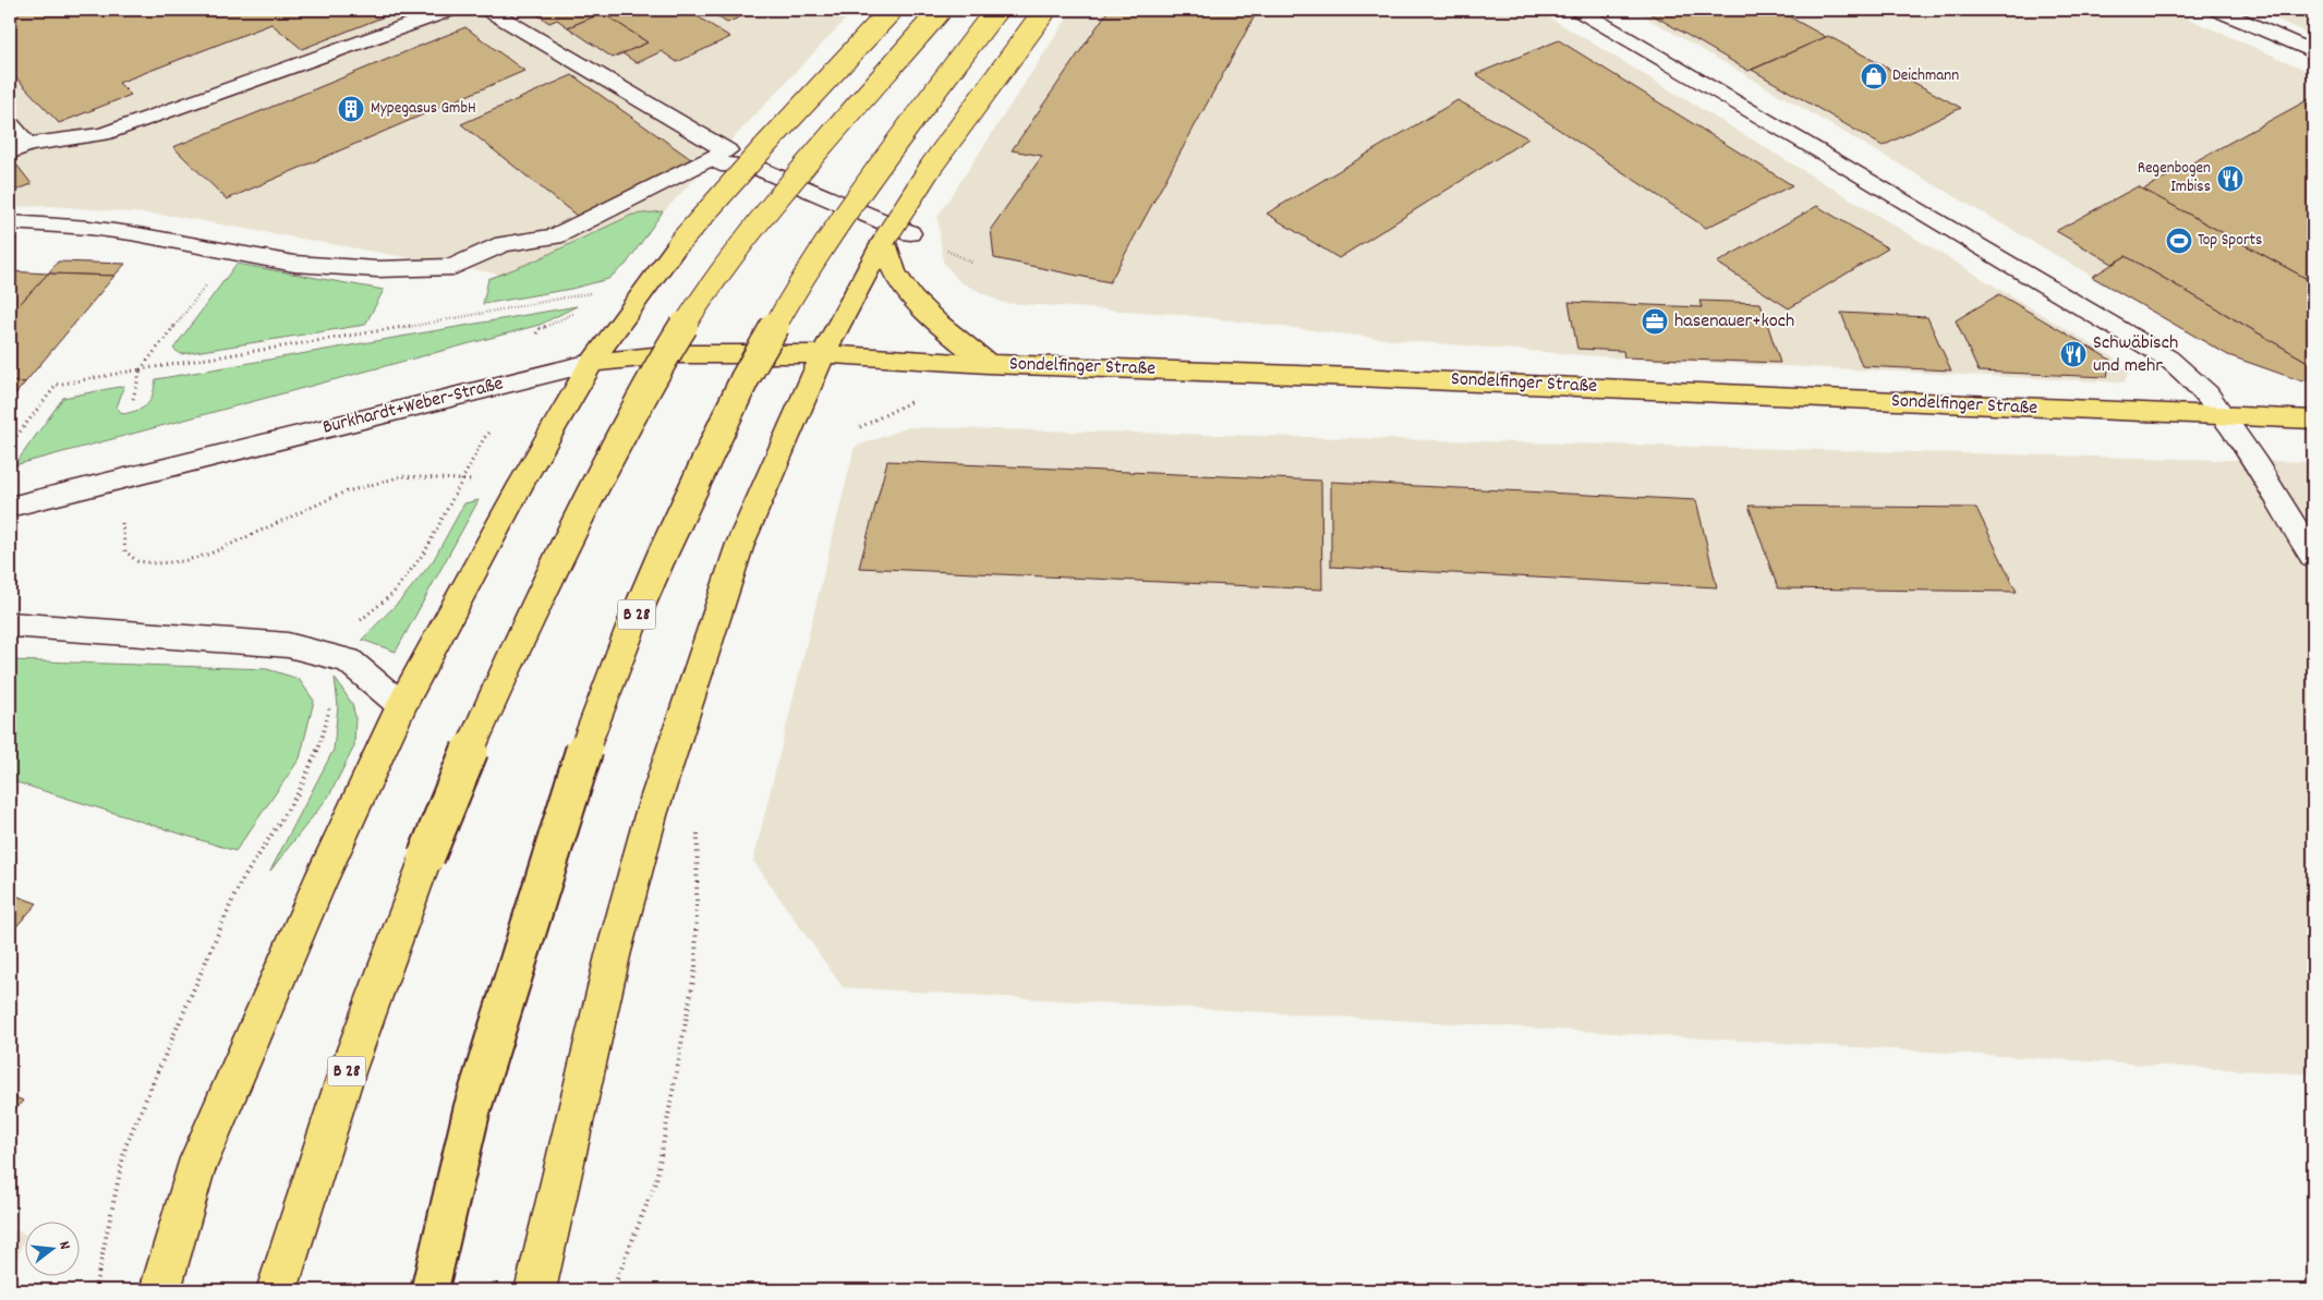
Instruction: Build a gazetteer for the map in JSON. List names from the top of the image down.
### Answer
{
  "streets": {
    "main road": ["Sondelfinger Straße", "Burkhardt+Weber-Straße", "B 28"]
  },
  "crossings": [
    ["Sondelfinger Straße", "Burkhardt+Weber-Straße"]
  ],
  "places": {
    "shop": ["Deichmann"],
    "building": ["Mypegasus GmbH"],
    "restaurant": ["Regenbogen Imbiss", "Schwäbisch und mehr"],
    "sports": ["Top Sports"],
    "office": ["hasenauer+koch"]
  },
  "north": "right"
}
